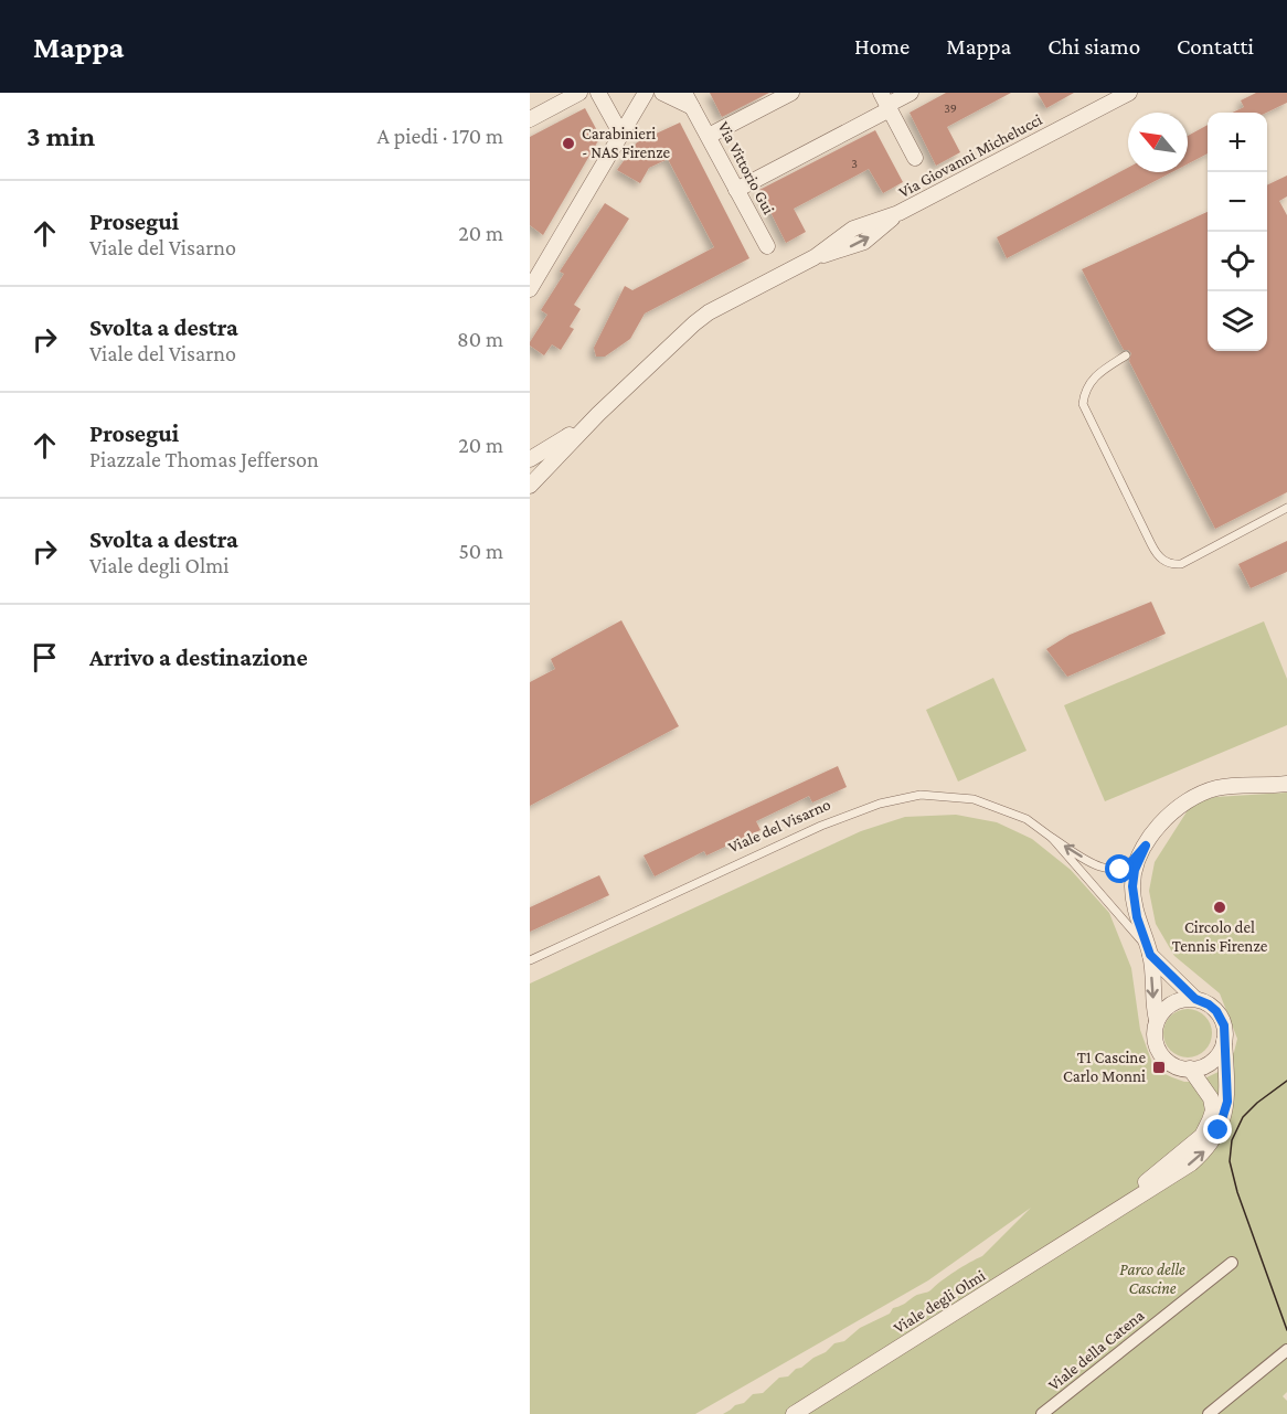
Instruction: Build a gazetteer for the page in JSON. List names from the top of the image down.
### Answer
{
  "streets": {
    "street": [
      "Via Giovanni Michelucci",
      "Via Vittorio Gui",
      "Viale del Visarno",
      "Viale degli Olmi",
      "Viale della Catena"
    ]
  },
  "crossings": [
    ["Viale del Visarno", "Viale degli Olmi"]
  ],
  "parks": ["Parco delle Cascine"],
  "places": {
    "other": ["Carabinieri - NAS Firenze", "Circolo del Tennis Firenze"],
    "transit": ["T1 Cascine Carlo Monni"]
  },
  "house_numbers": ["39", "3"],
  "north": "top left",
  "page": {
    "header": "Mappa",
    "nav": [
      "Home",
      "Mappa",
      "Chi siamo",
      "Contatti"
    ],
    "heading": ["3 min", "A piedi · 170 m"],
    "map_buttons": ["+", "−"],
    "list": [
      ["Prosegui", "Viale del Visarno", "20 m"],
      ["Svolta a destra", "Viale del Visarno", "80 m"],
      ["Prosegui", "Piazzale Thomas Jefferson", "20 m"],
      ["Svolta a destra", "Viale degli Olmi", "50 m"],
      "Arrivo a destinazione"
    ]
  }
}
